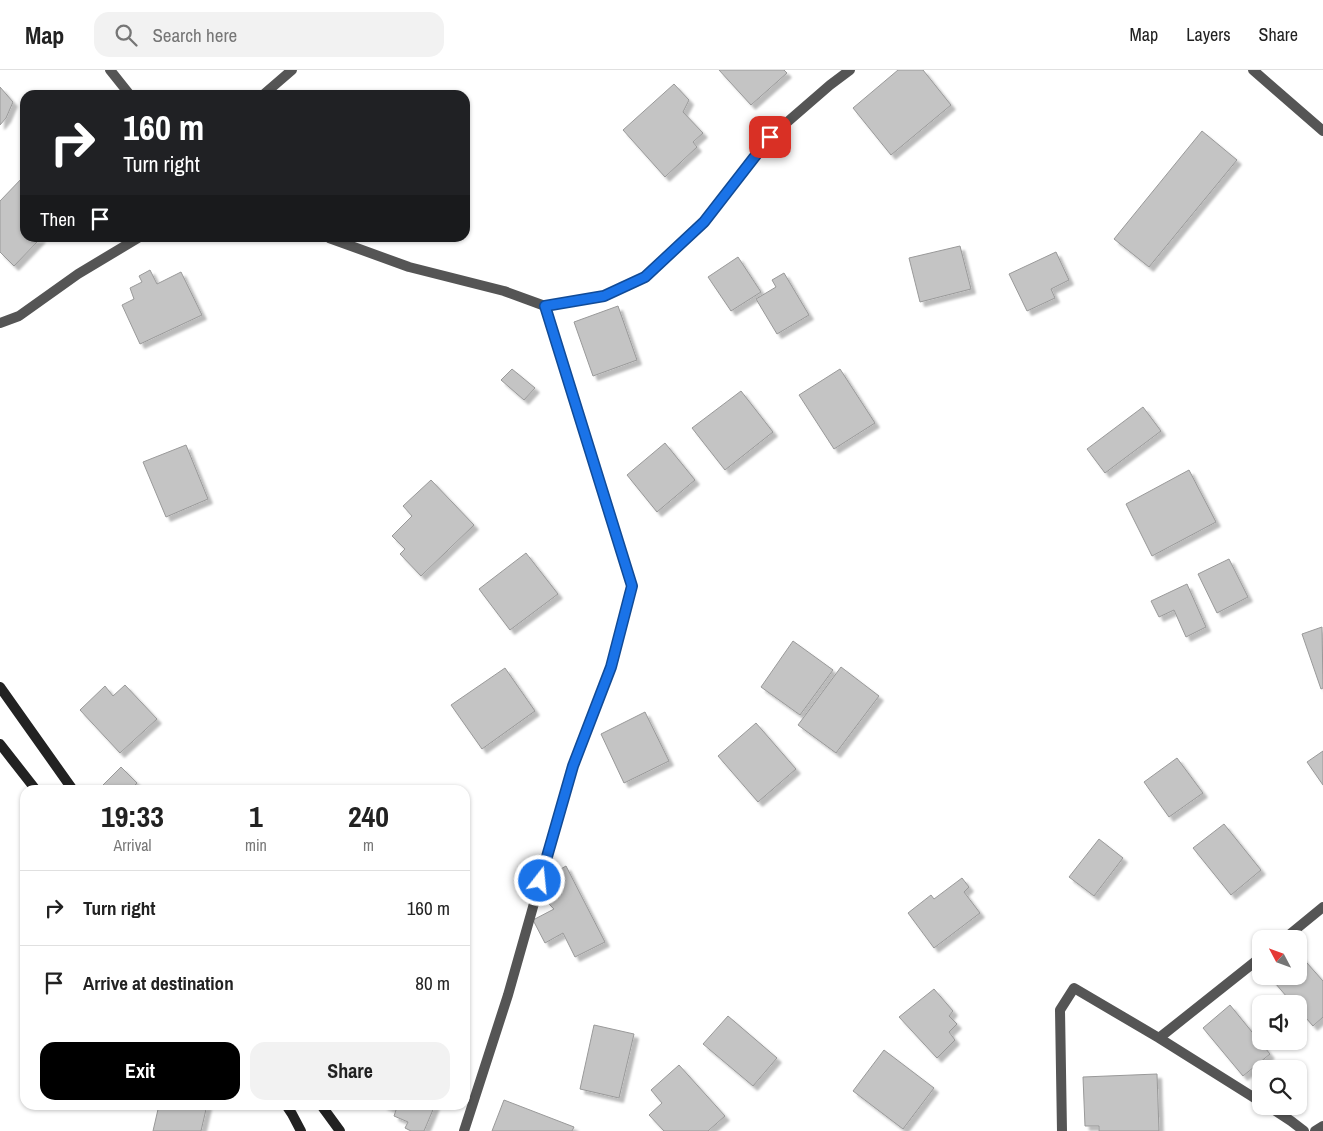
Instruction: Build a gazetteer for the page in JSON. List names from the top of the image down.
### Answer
{
  "north": "top left",
  "page": {
    "header": "Map",
    "search": "Search here",
    "nav": ["Map", "Layers", "Share"],
    "turn": ["160 m", "Turn right"],
    "then": "Then",
    "eta": [
      "19:33",
      "Arrival",
      "1",
      "min",
      "240",
      "m"
    ],
    "list": [
      {
        "name": "Turn right",
        "value": "160 m"
      },
      {
        "name": "Arrive at destination",
        "value": "80 m"
      }
    ],
    "buttons": ["Exit", "Share"]
  }
}
